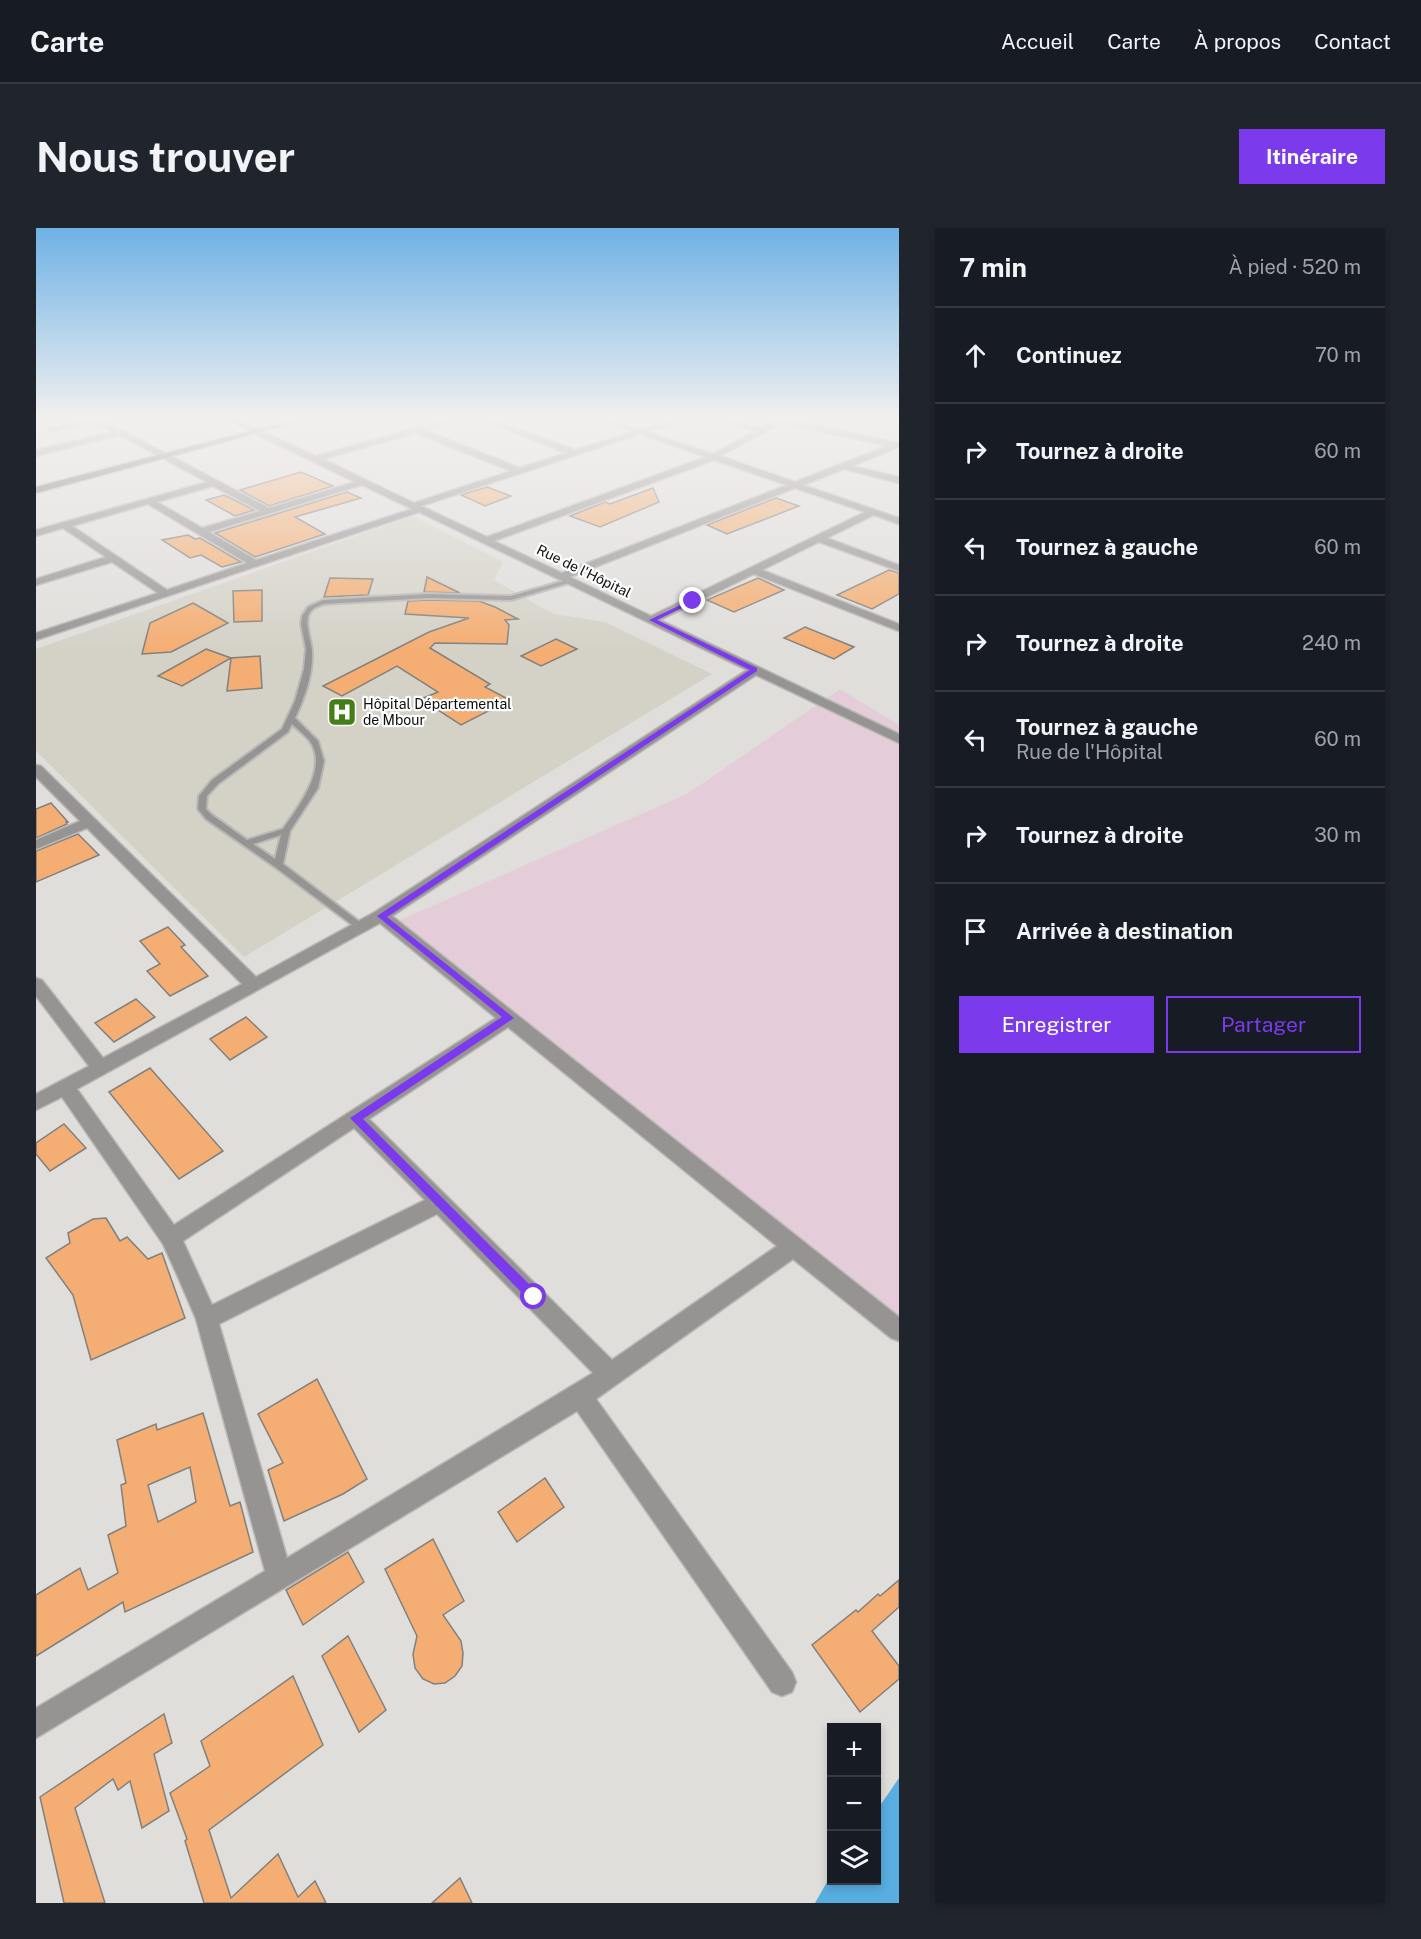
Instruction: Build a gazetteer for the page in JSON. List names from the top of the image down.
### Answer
{
  "streets": {
    "street": ["Rue de l'Hôpital"]
  },
  "places": {
    "hospital": ["Hôpital Départemental de Mbour"]
  },
  "page": {
    "header": "Carte",
    "nav": [
      "Accueil",
      "Carte",
      "À propos",
      "Contact"
    ],
    "buttons": [
      "Itinéraire",
      ["Enregistrer", "Partager"]
    ],
    "title": "Nous trouver",
    "heading": ["7 min", "À pied · 520 m"],
    "list": [
      ["Continuez", "70 m"],
      ["Tournez à droite", "60 m"],
      ["Tournez à gauche", "60 m"],
      ["Tournez à droite", "240 m"],
      ["Tournez à gauche", "Rue de l'Hôpital", "60 m"],
      ["Tournez à droite", "30 m"],
      "Arrivée à destination"
    ],
    "map_buttons": ["+", "−"]
  }
}
